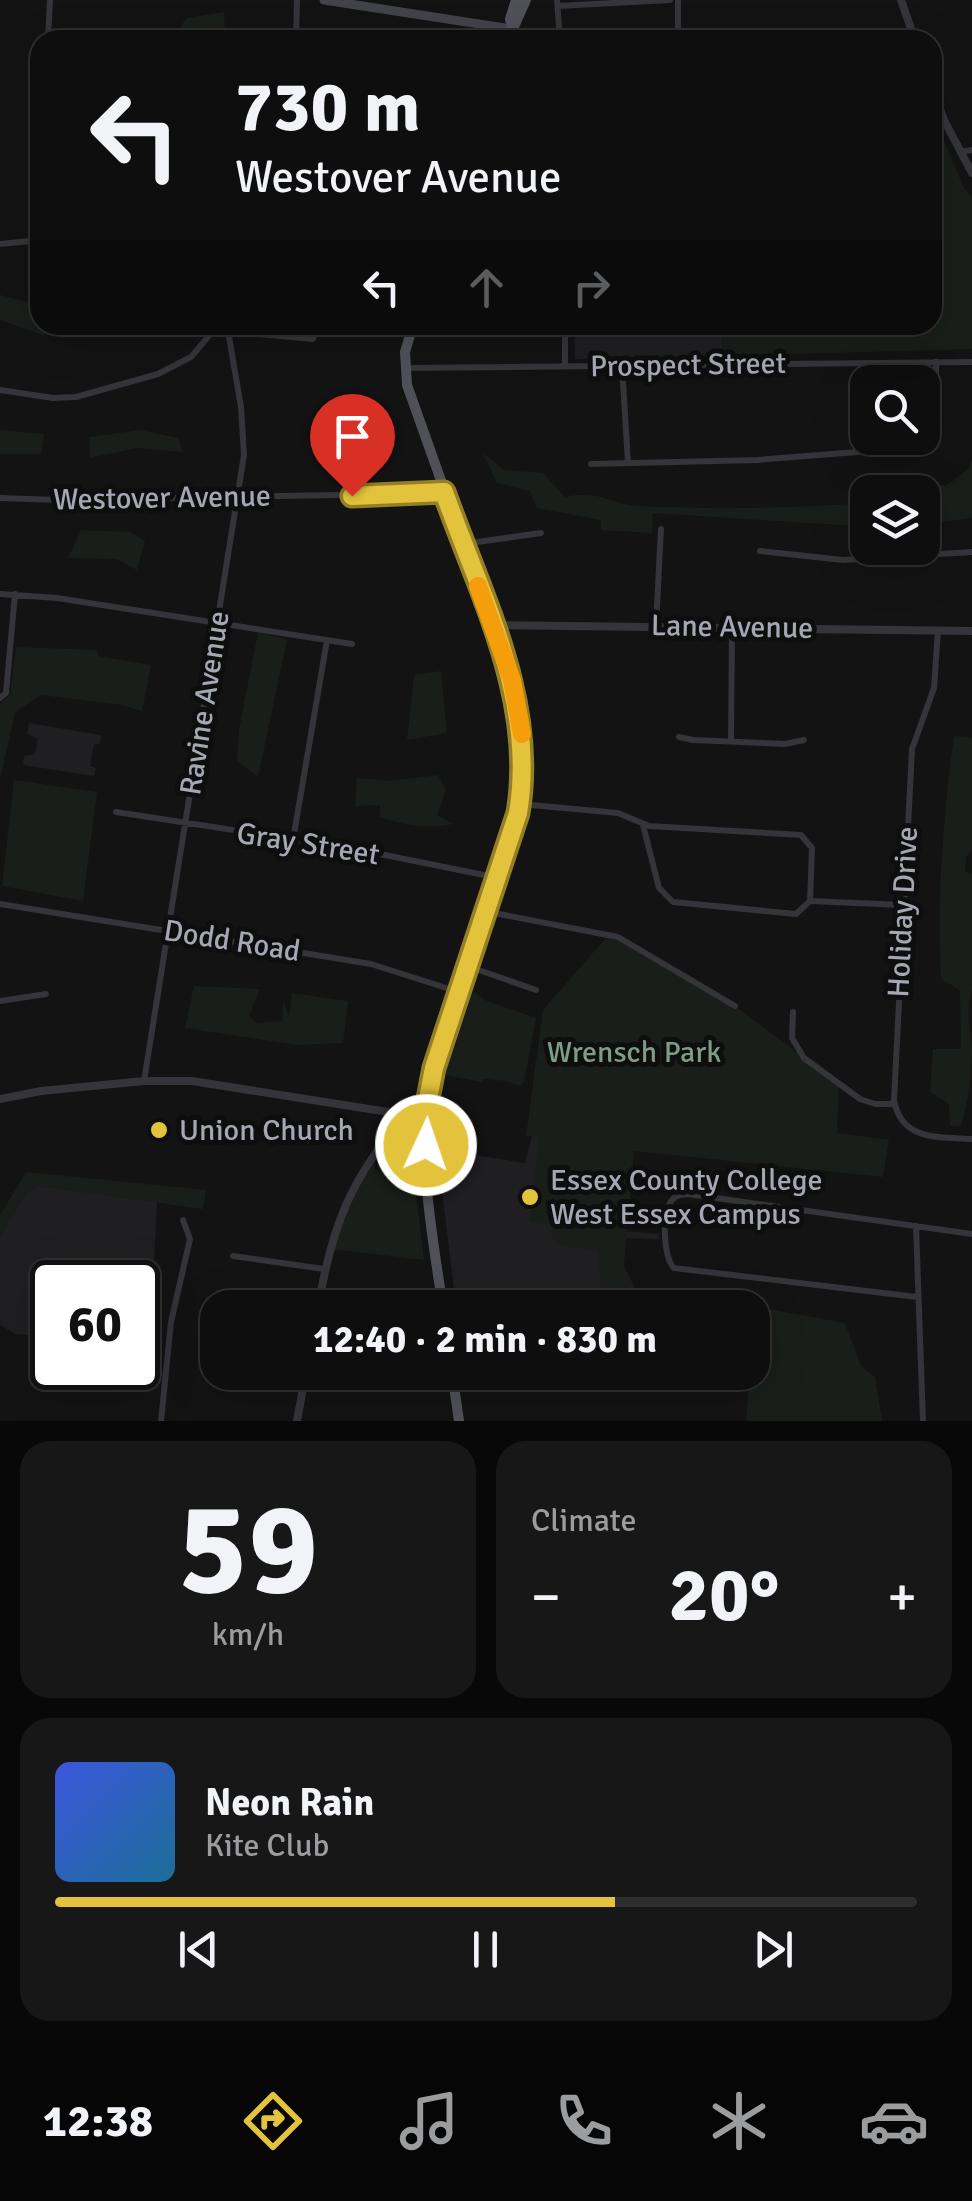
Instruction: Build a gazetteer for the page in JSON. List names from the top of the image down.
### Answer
{
  "streets": {
    "street": [
      "Prospect Street",
      "Westover Avenue",
      "Lane Avenue",
      "Ravine Avenue",
      "Gray Street",
      "Holiday Drive",
      "Dodd Road"
    ]
  },
  "crossings": [
    ["Westover Avenue", "Ravine Avenue"],
    ["Lane Avenue", "Holiday Drive"],
    ["Ravine Avenue", "Gray Street"],
    ["Ravine Avenue", "Dodd Road"]
  ],
  "parks": ["Wrensch Park"],
  "places": ["Union Church", "Essex County College West Essex Campus"],
  "page": {
    "turn": ["730 m", "Westover Avenue"],
    "limit": "60",
    "trip": "12:40 · 2 min · 830 m",
    "tile": [
      ["59", "km/h"],
      "Climate"
    ],
    "heat": ["−", "20°", "+"],
    "song": ["Neon Rain", "Kite Club"],
    "tabs": "12:38"
  }
}
